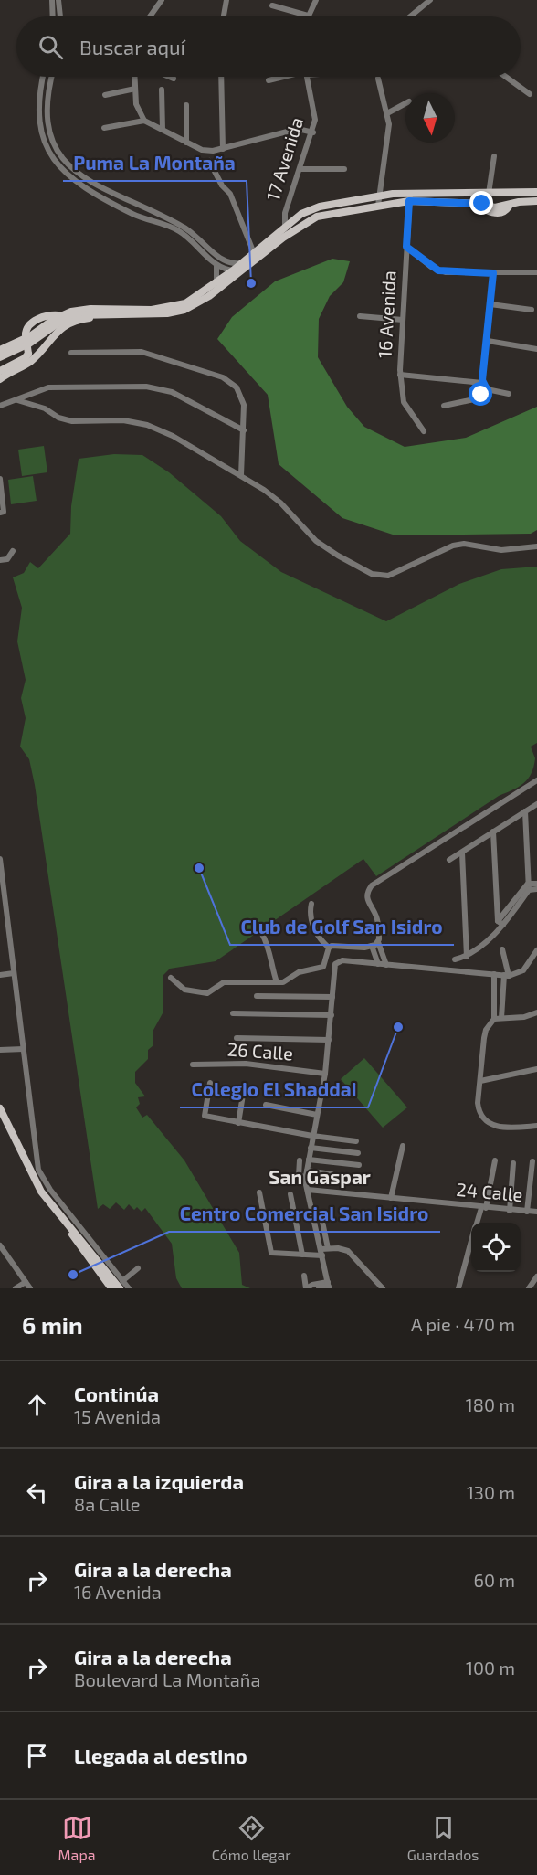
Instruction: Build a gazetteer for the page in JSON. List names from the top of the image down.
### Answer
{
  "streets": {
    "street": [
      "17 Avenida",
      "16 Avenida",
      "26 Calle",
      "24 Calle"
    ]
  },
  "districts": ["San Gaspar"],
  "places": [
    "Puma La Montaña",
    "Club de Golf San Isidro",
    "Colegio El Shaddai",
    "Centro Comercial San Isidro"
  ],
  "north": "bottom",
  "page": {
    "search": "Buscar aquí",
    "heading": ["6 min", "A pie · 470 m"],
    "list": [
      ["Continúa", "15 Avenida", "180 m"],
      ["Gira a la izquierda", "8a Calle", "130 m"],
      ["Gira a la derecha", "16 Avenida", "60 m"],
      ["Gira a la derecha", "Boulevard La Montaña", "100 m"],
      "Llegada al destino"
    ],
    "nav": ["Mapa", "Cómo llegar", "Guardados"]
  }
}
